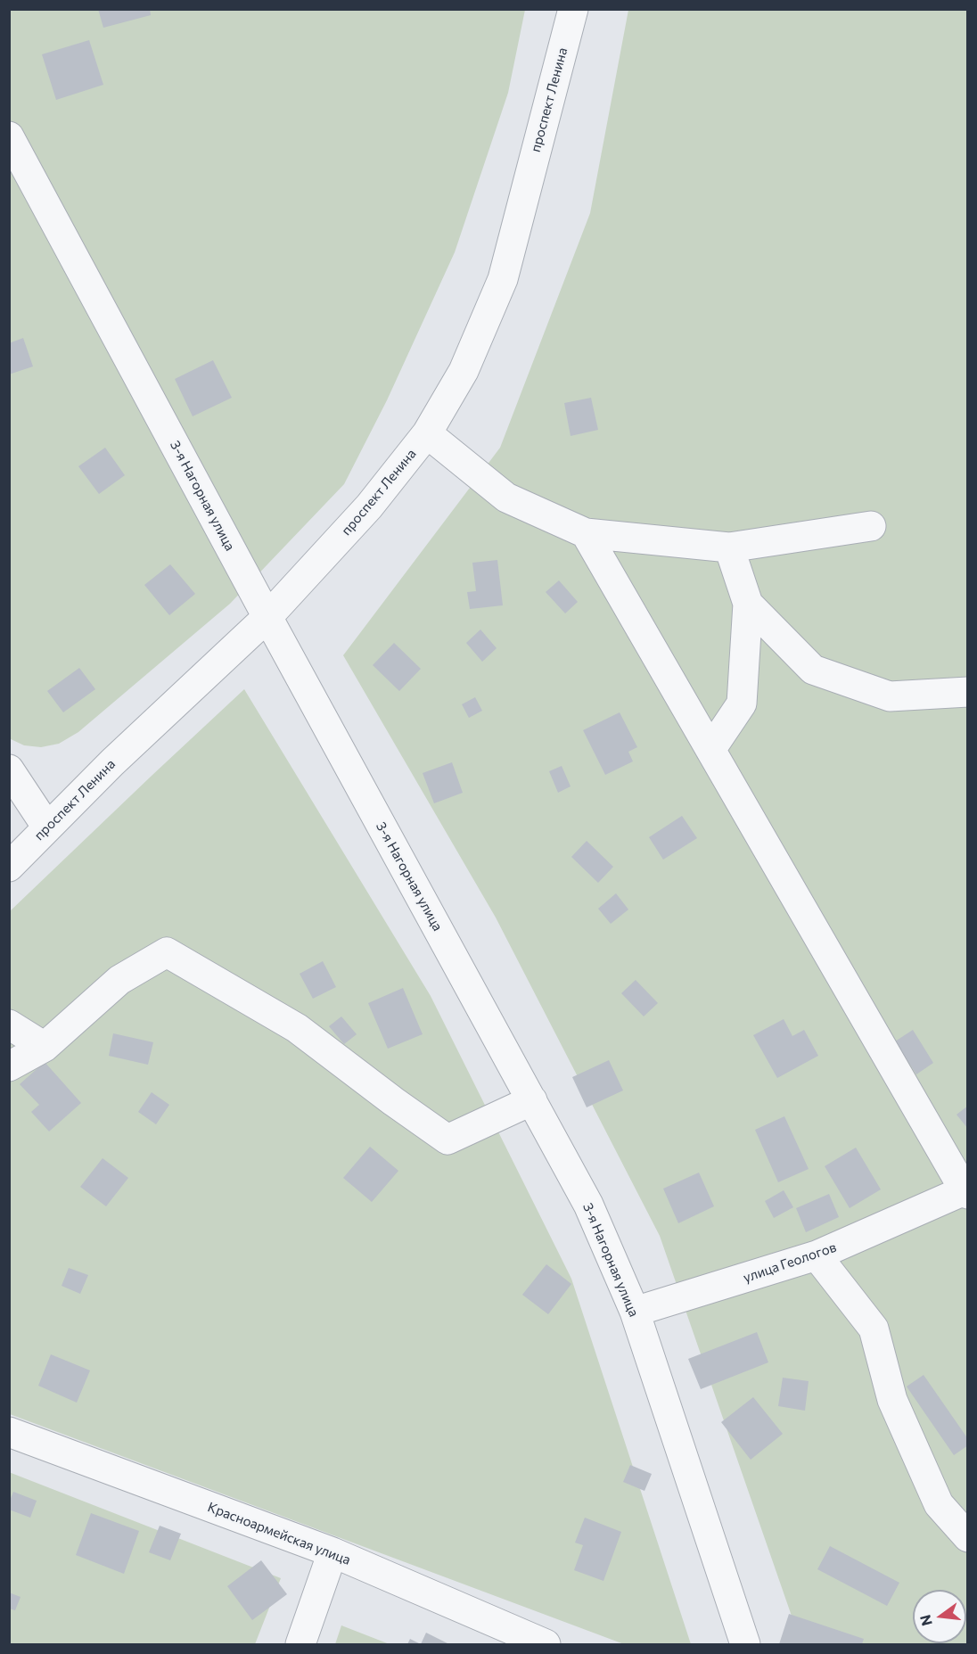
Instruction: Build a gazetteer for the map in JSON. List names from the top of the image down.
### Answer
{
  "streets": {
    "street": [
      "проспект Ленина",
      "3-я Нагорная улица",
      "улица Геологов",
      "Красноармейская улица"
    ]
  },
  "crossings": [
    ["проспект Ленина", "3-я Нагорная улица"],
    ["3-я Нагорная улица", "улица Геологов"]
  ],
  "north": "left"
}
